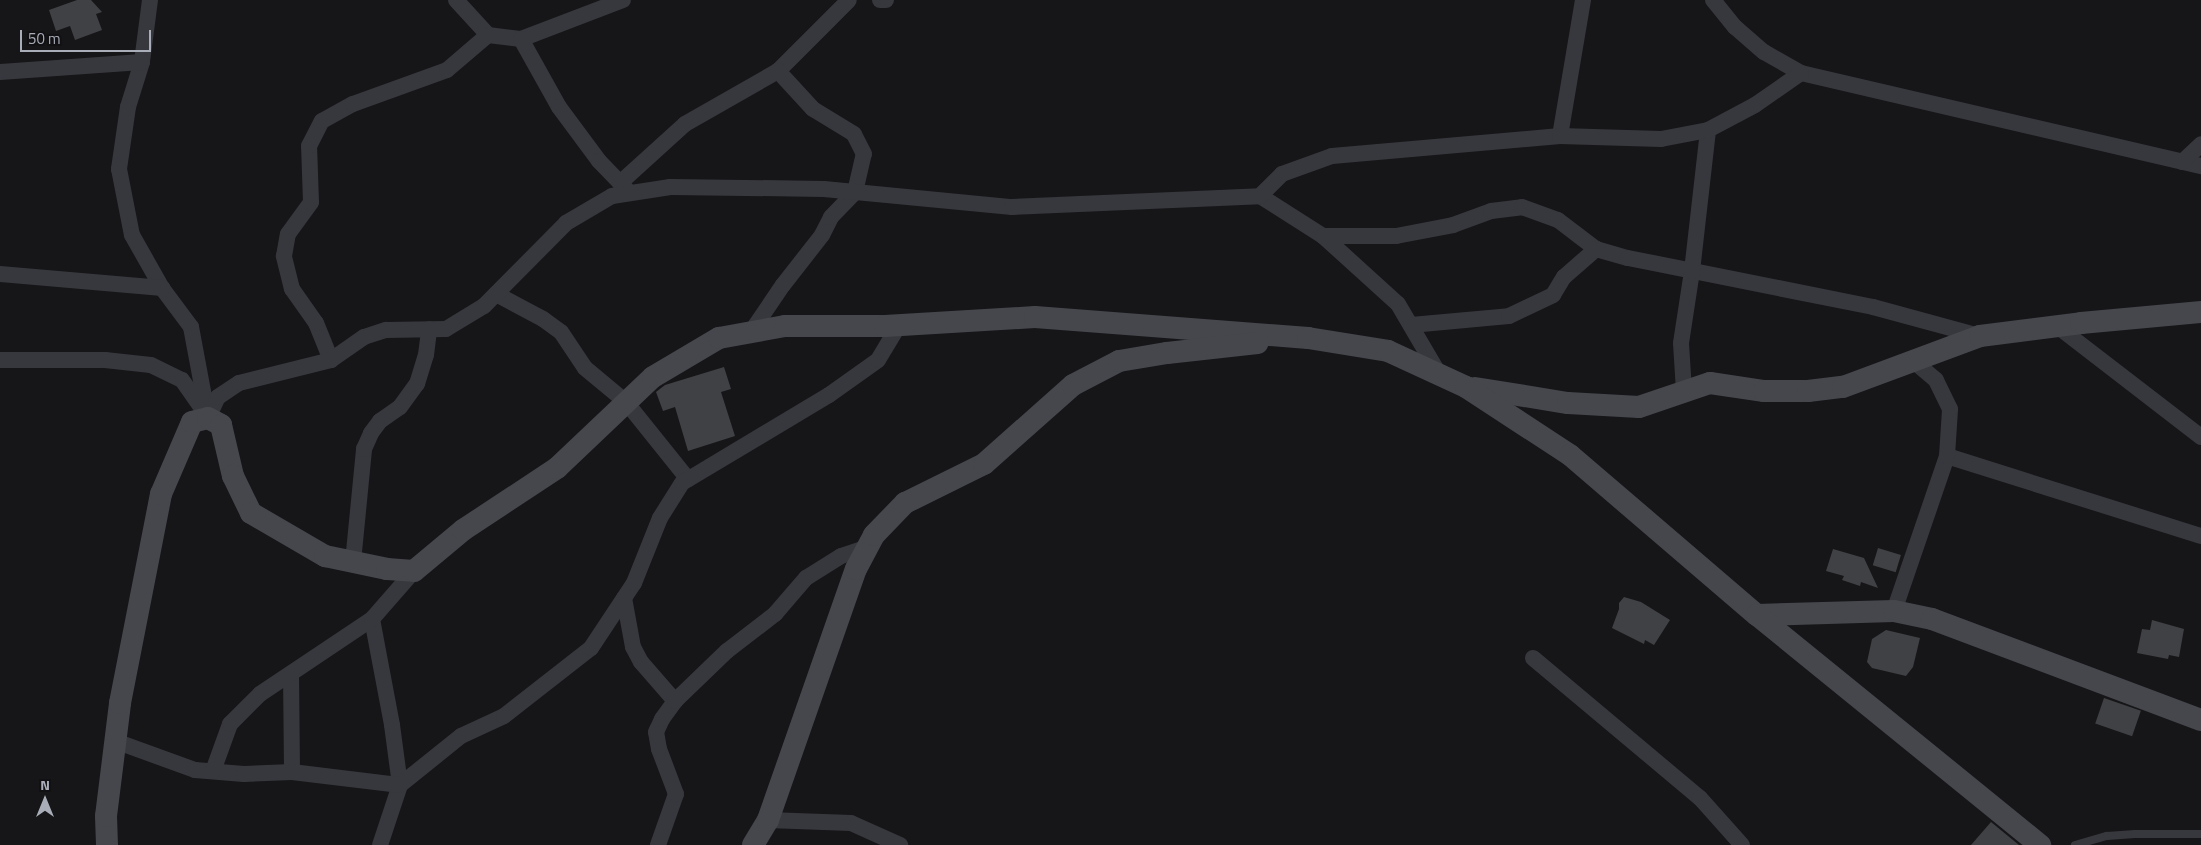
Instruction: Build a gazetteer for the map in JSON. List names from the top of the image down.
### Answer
{
  "scale_bar": "50 m",
  "north": "top"
}
